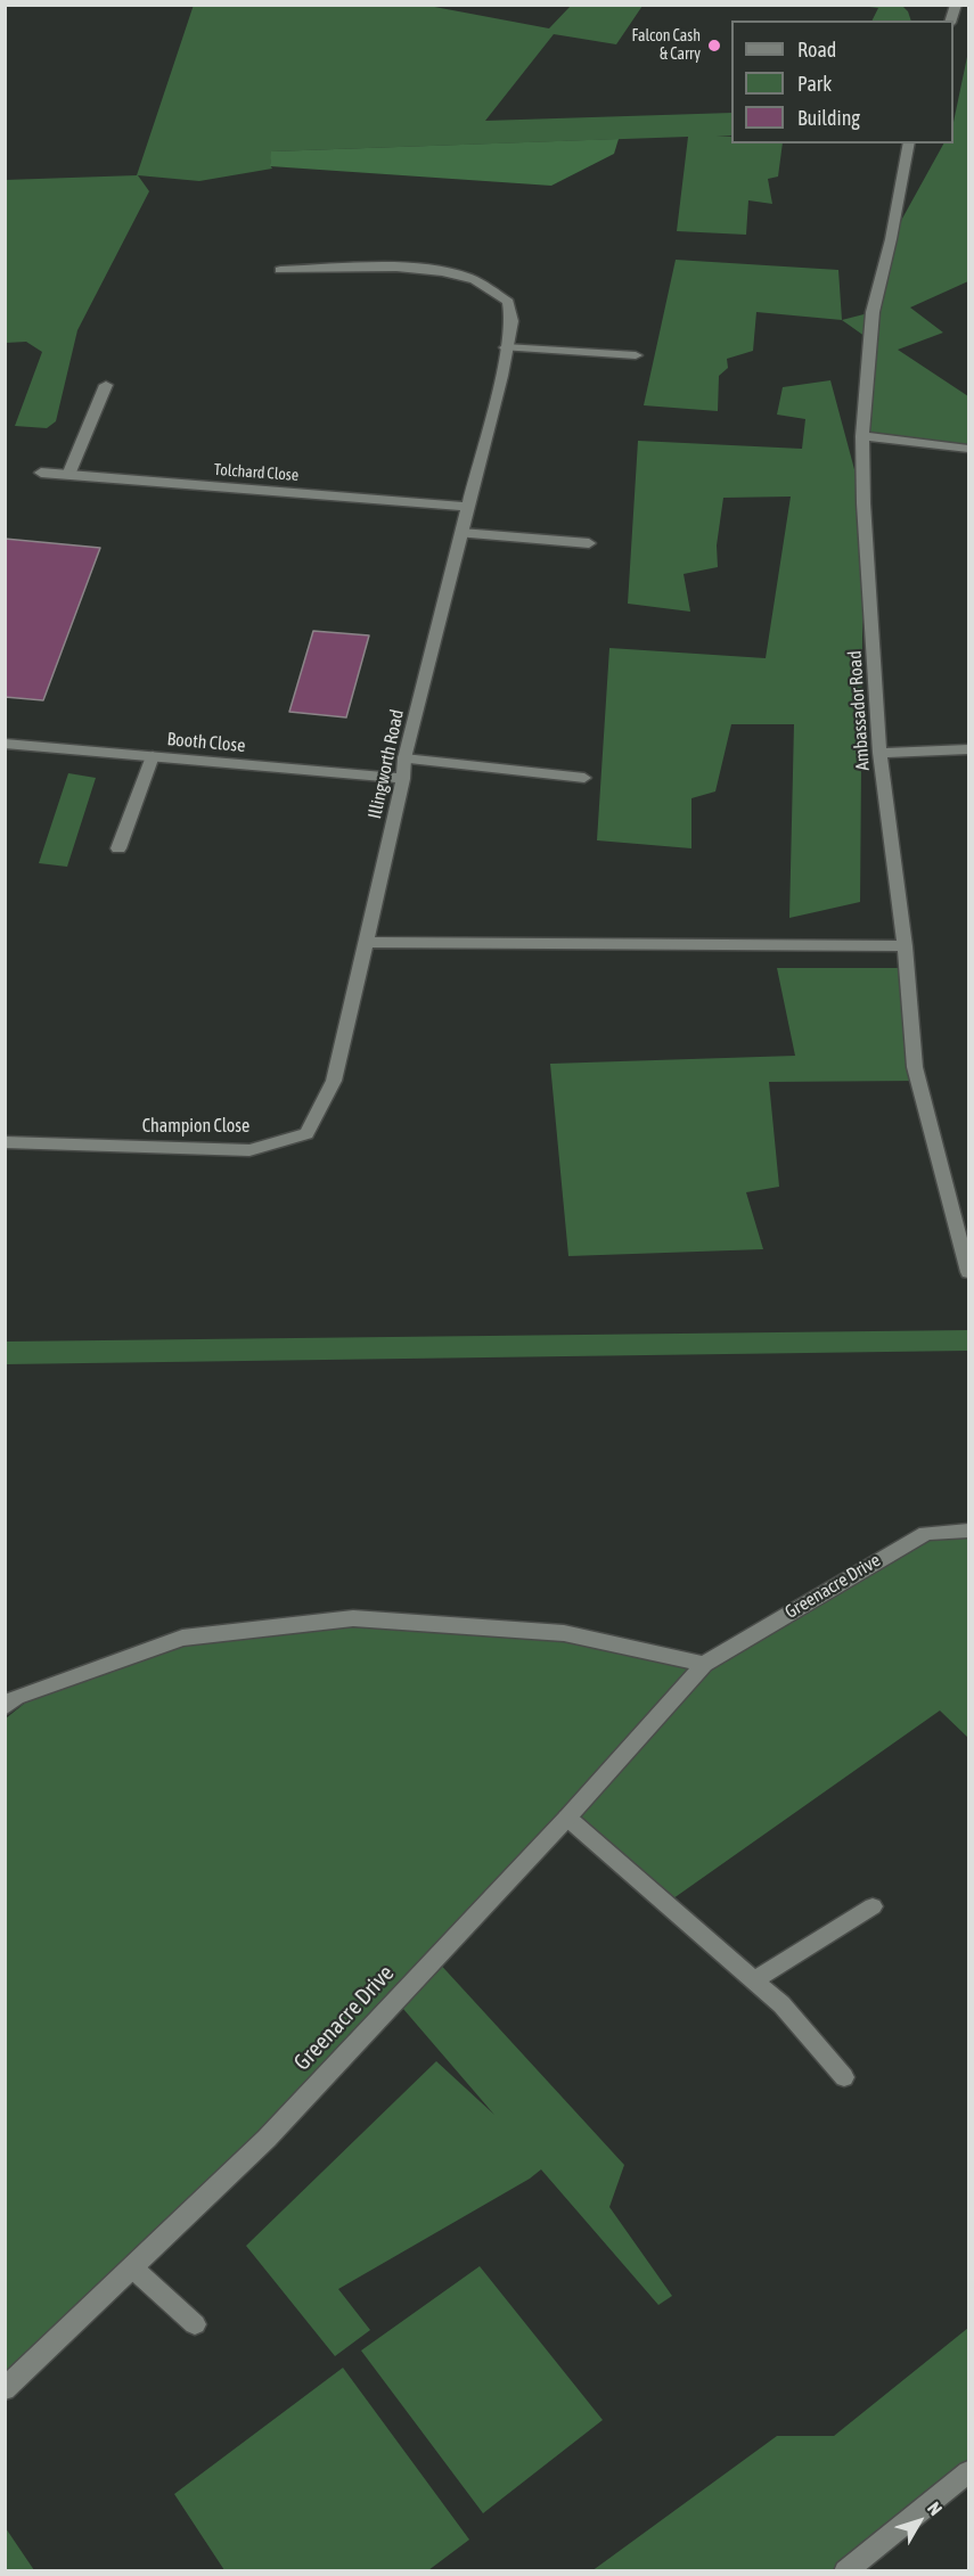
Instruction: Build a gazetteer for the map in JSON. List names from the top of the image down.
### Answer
{
  "streets": {
    "street": [
      "Tolchard Close",
      "Ambassador Road",
      "Booth Close",
      "Illingworth Road",
      "Champion Close",
      "Greenacre Drive"
    ]
  },
  "crossings": [
    ["Tolchard Close", "Illingworth Road"],
    ["Booth Close", "Illingworth Road"],
    ["Illingworth Road", "Champion Close"]
  ],
  "places": ["Falcon Cash & Carry"],
  "legend": ["Road", "Park", "Building"],
  "north": "top right"
}
